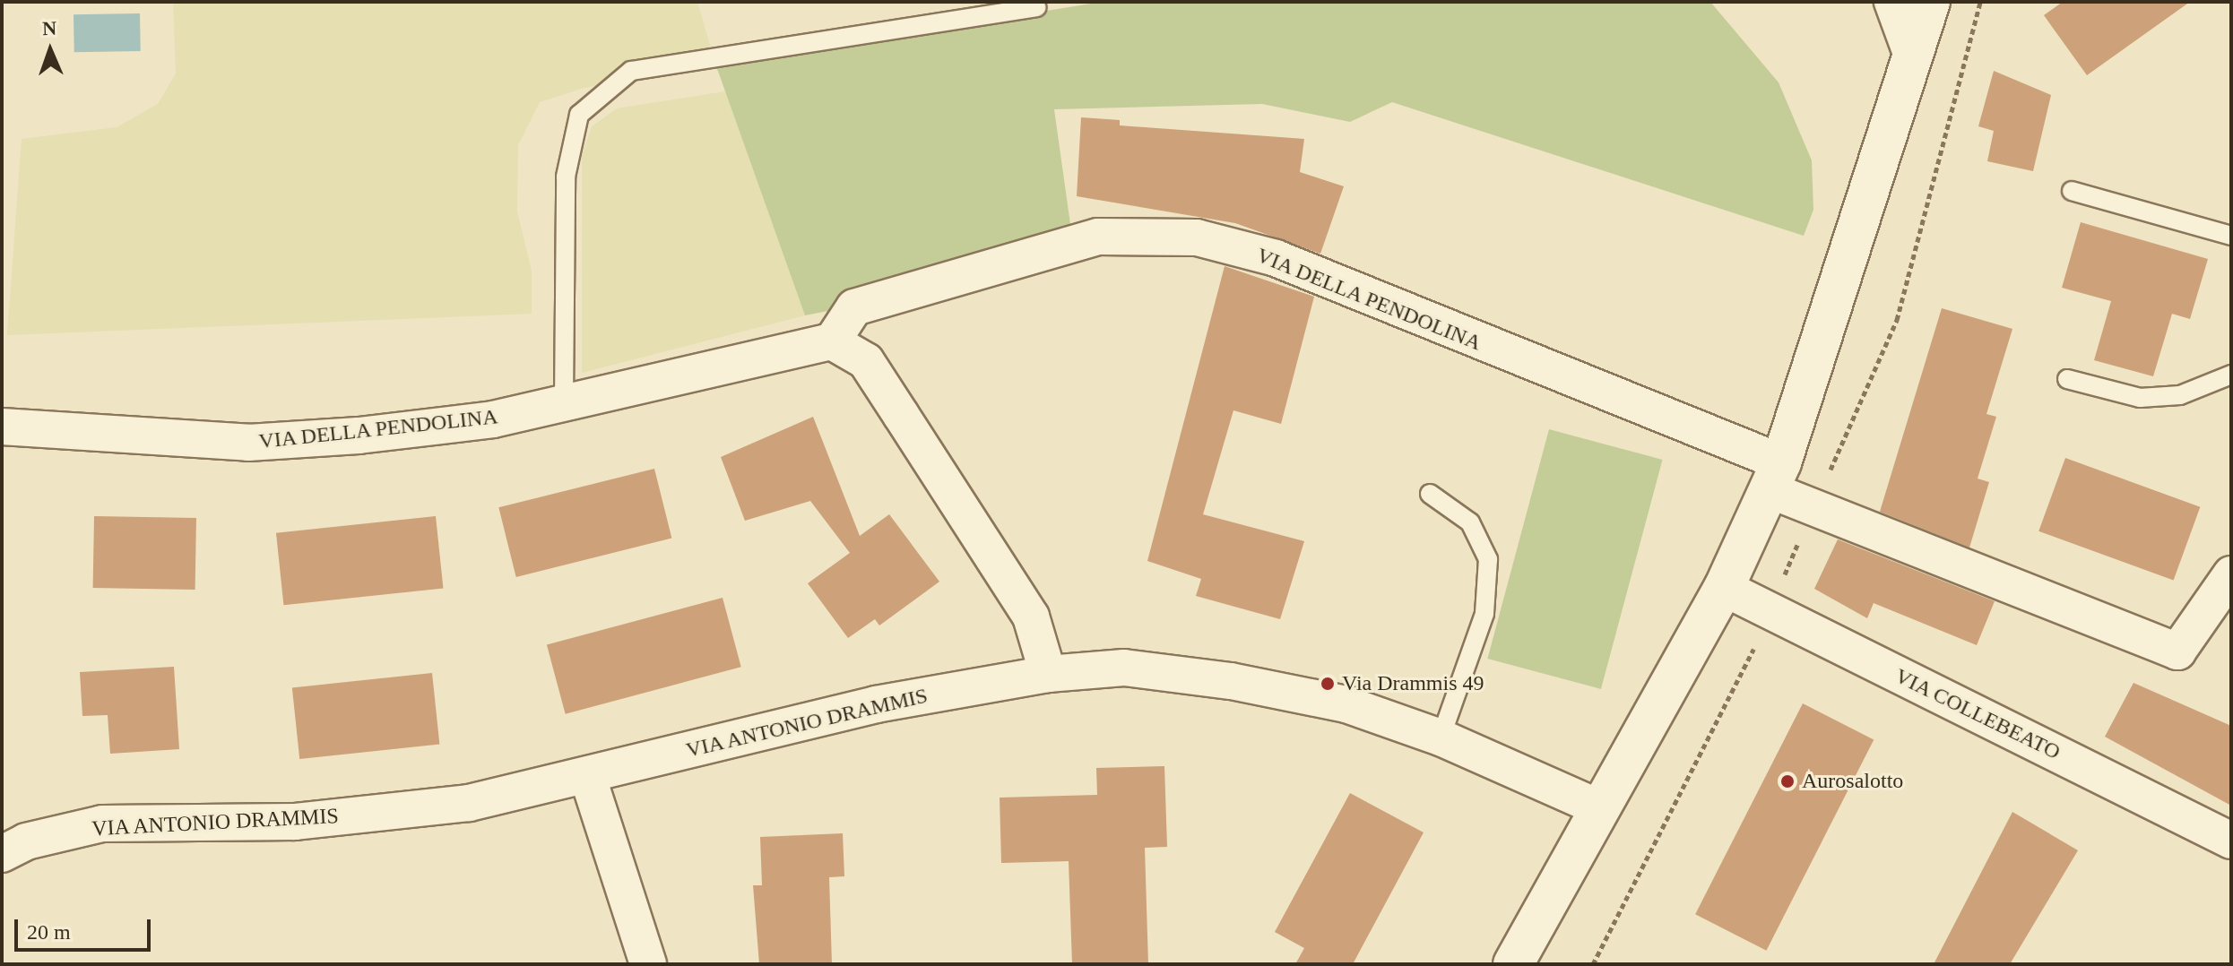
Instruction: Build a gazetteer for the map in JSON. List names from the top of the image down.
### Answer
{
  "streets": {
    "street": ["VIA DELLA PENDOLINA", "VIA COLLEBEATO", "VIA ANTONIO DRAMMIS"]
  },
  "places": ["Via Drammis 49", "Aurosalotto"],
  "scale_bar": "20 m",
  "north": "top"
}
